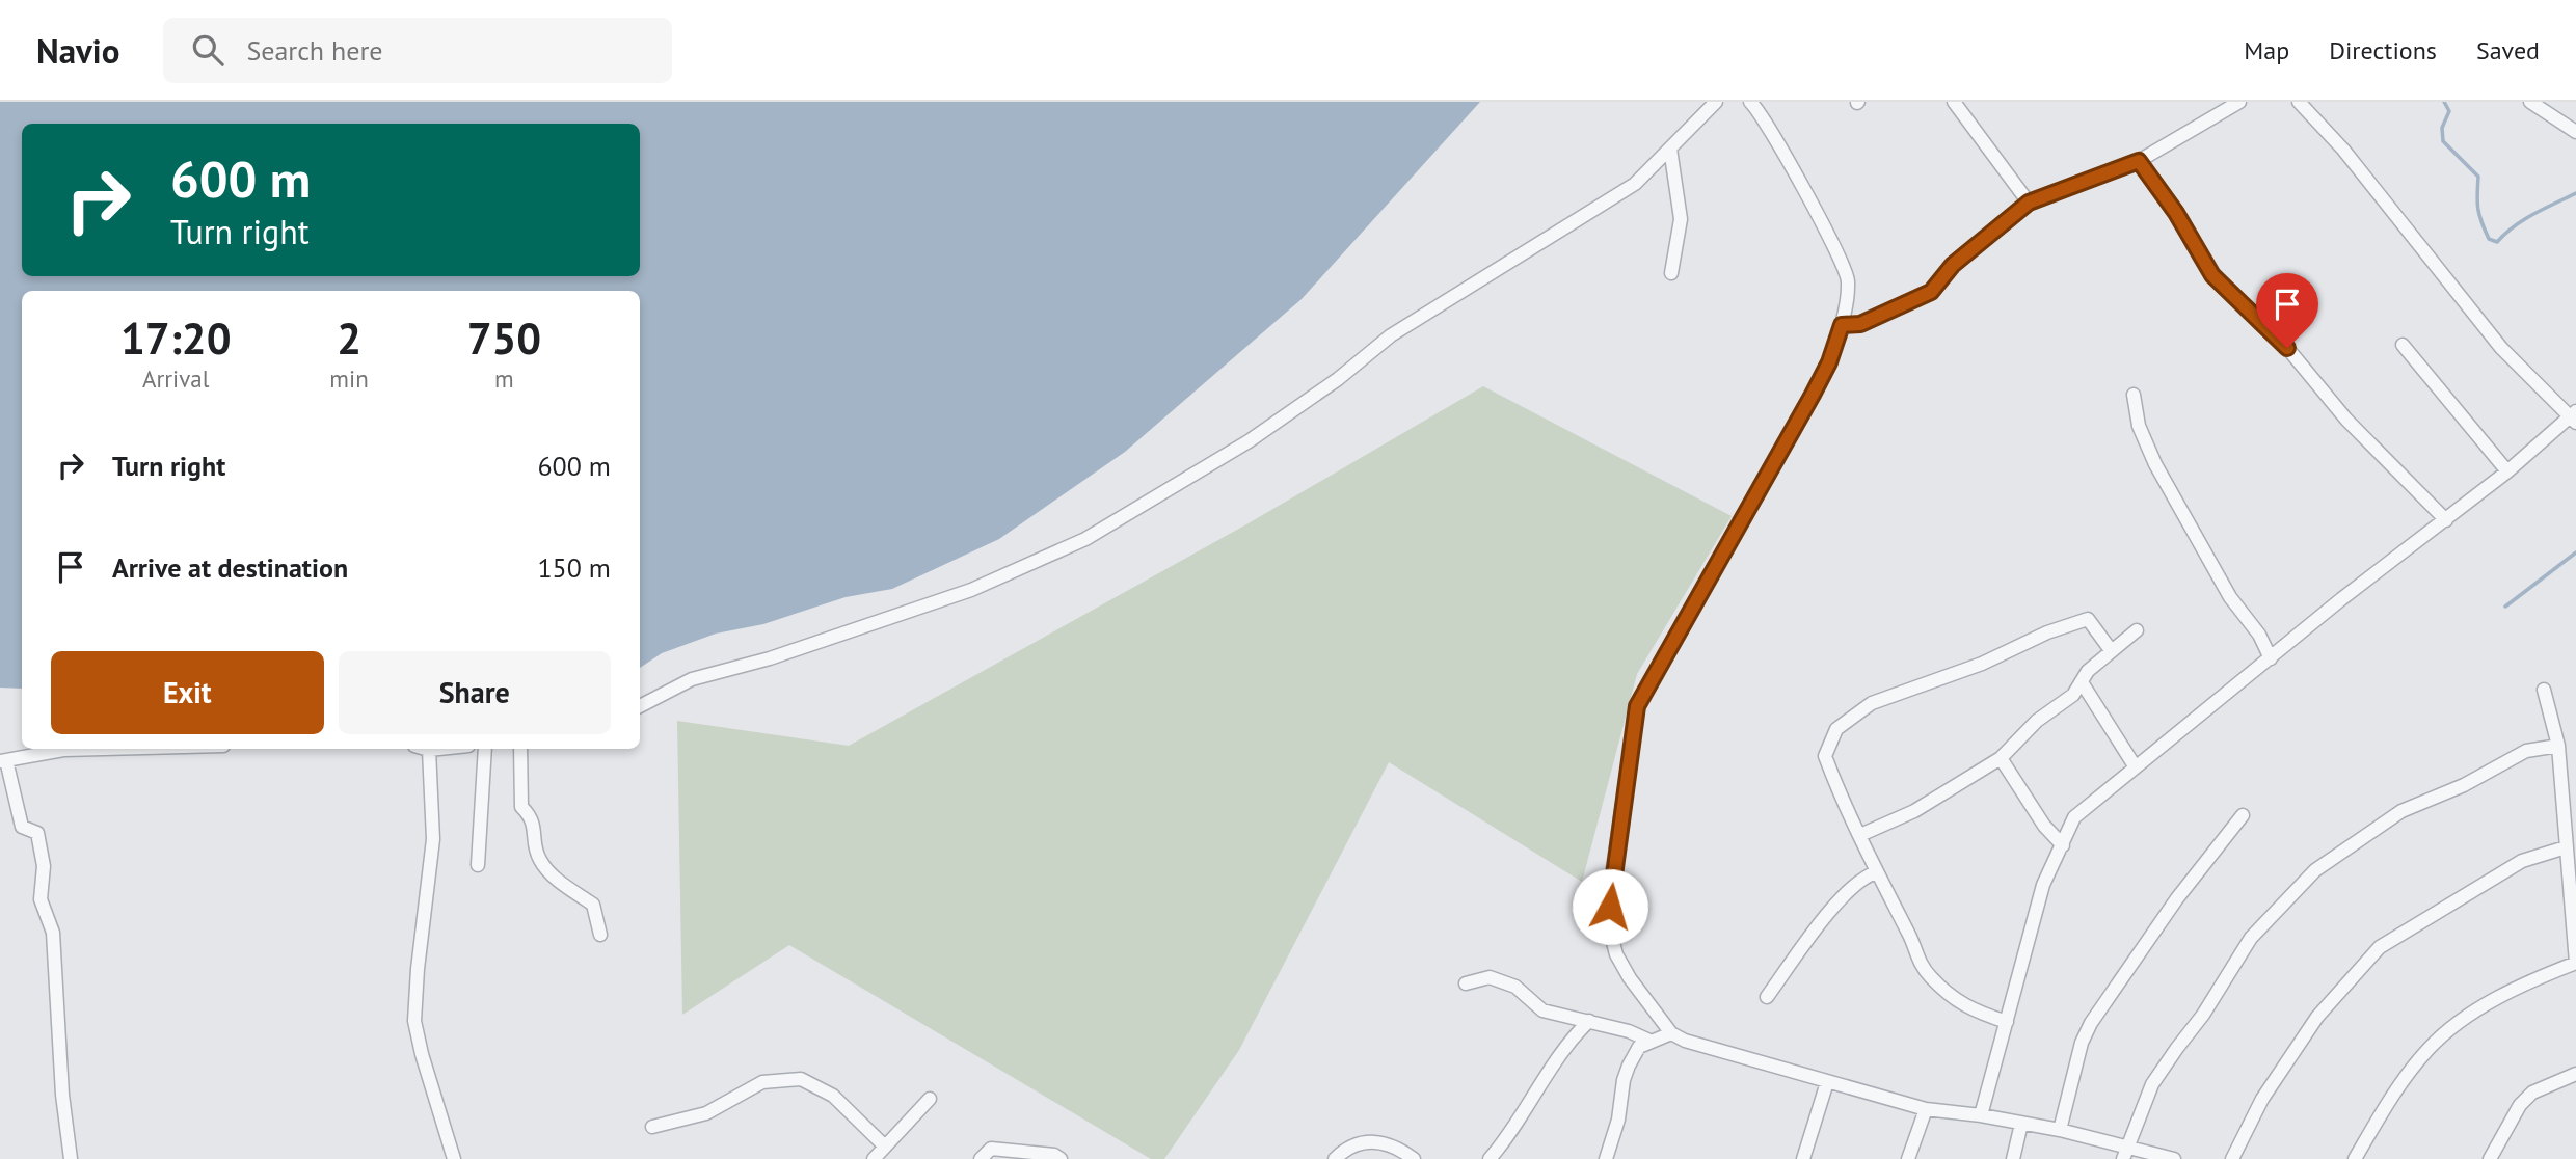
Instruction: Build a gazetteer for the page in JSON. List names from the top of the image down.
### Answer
{
  "page": {
    "header": "Navio",
    "search": "Search here",
    "nav": ["Map", "Directions", "Saved"],
    "turn": ["600 m", "Turn right"],
    "eta": [
      "17:20",
      "Arrival",
      "2",
      "min",
      "750",
      "m"
    ],
    "list": [
      {
        "name": "Turn right",
        "value": "600 m"
      },
      {
        "name": "Arrive at destination",
        "value": "150 m"
      }
    ],
    "buttons": ["Exit", "Share"]
  }
}
